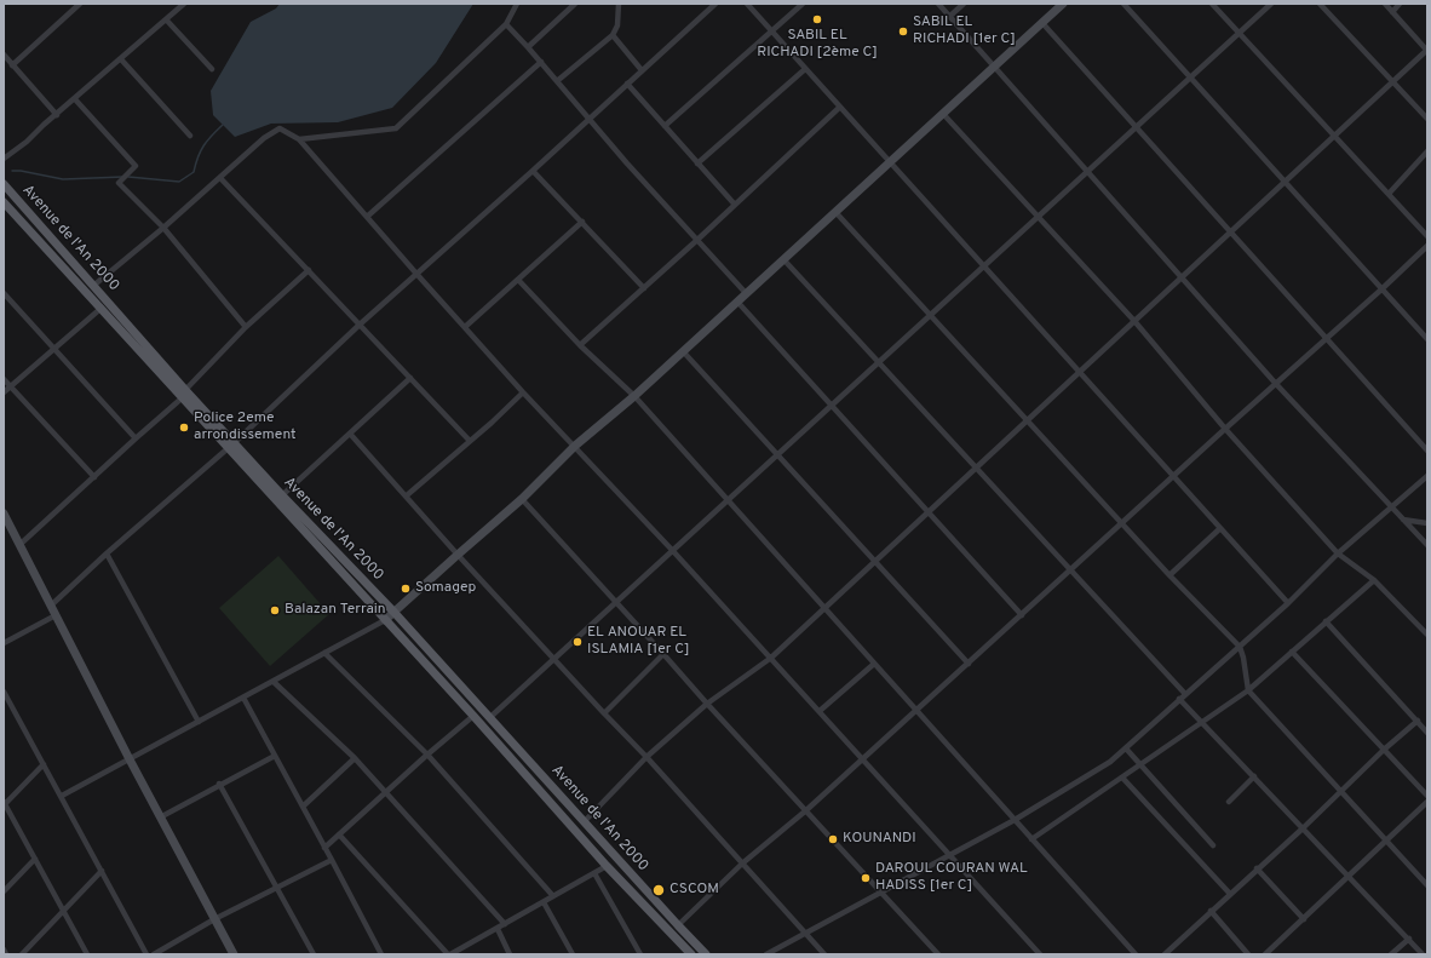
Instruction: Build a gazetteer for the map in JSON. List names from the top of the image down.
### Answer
{
  "streets": {
    "main road": ["Avenue de l'An 2000"]
  },
  "places": [
    "SABIL EL RICHADI [2ème C]",
    "SABIL EL RICHADI [1er C]",
    "Police 2eme arrondissement",
    "Somagep",
    "Balazan Terrain",
    "EL ANOUAR EL ISLAMIA [1er C]",
    "KOUNANDI",
    "DAROUL COURAN WAL HADISS [1er C]",
    "CSCOM"
  ]
}
